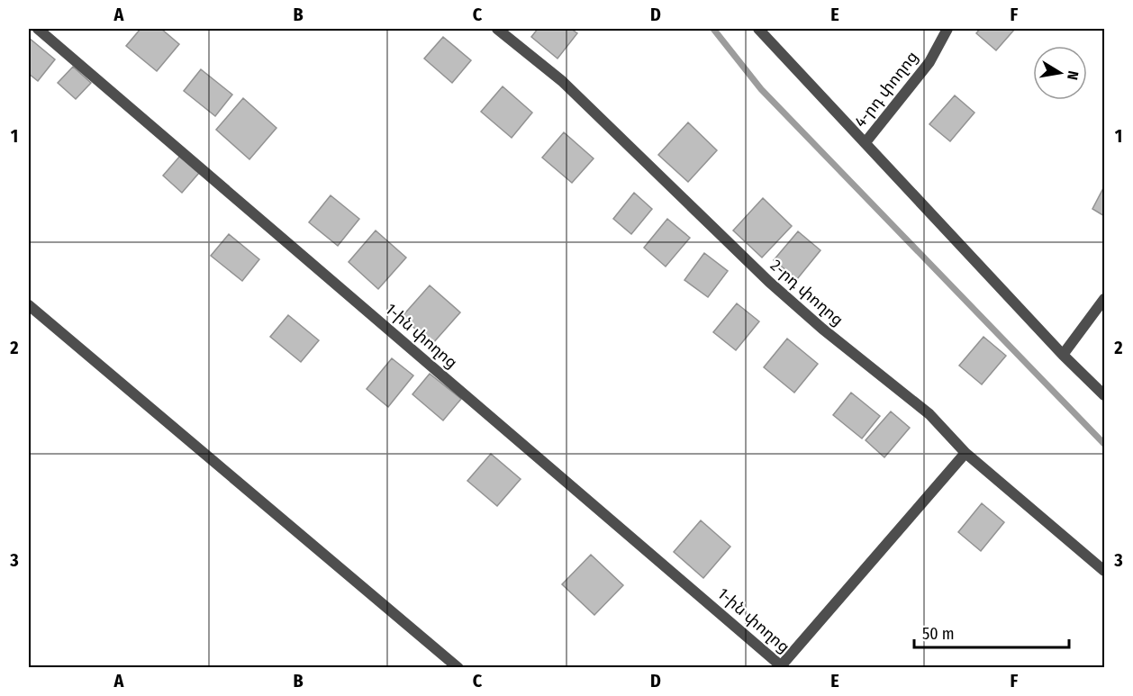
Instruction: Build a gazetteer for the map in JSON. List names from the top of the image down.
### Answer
{
  "streets": {
    "street": ["4-րդ փողոց", "2-րդ փողոց", "1-ին փողոց"]
  },
  "scale_bar": "50 m",
  "north": "right",
  "grid": {
    "columns": [
      "A",
      "B",
      "C",
      "D",
      "E",
      "F"
    ],
    "rows": ["1", "2", "3"]
  }
}
